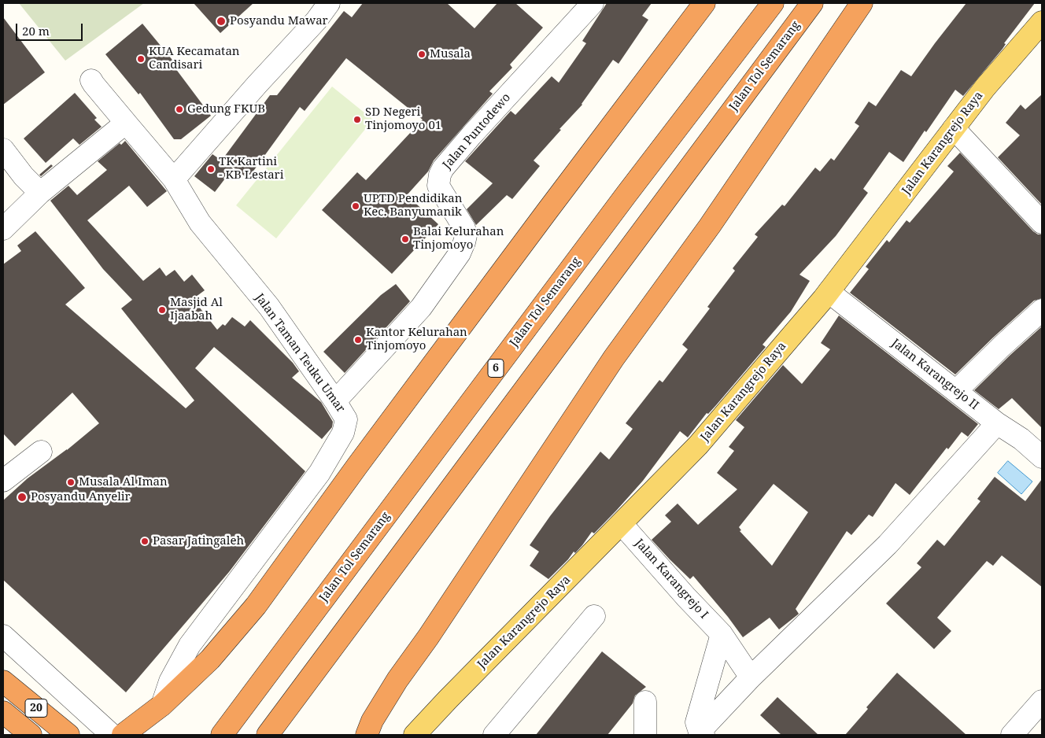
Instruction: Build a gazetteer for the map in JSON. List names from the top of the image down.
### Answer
{
  "streets": {
    "highway": ["Jalan Tol Semarang", "6", "20"],
    "main road": ["Jalan Karangrejo Raya"],
    "street": [
      "Jalan Puntodewo",
      "Jalan Taman Teuku Umar",
      "Jalan Karangrejo II",
      "Jalan Karangrejo I"
    ]
  },
  "crossings": [
    ["Jalan Puntodewo", "Jalan Taman Teuku Umar"],
    ["Jalan Karangrejo Raya", "Jalan Karangrejo II"],
    ["Jalan Karangrejo Raya", "Jalan Karangrejo I"]
  ],
  "places": [
    "Posyandu Mawar",
    "Musala",
    "KUA Kecamatan Candisari",
    "Gedung FKUB",
    "SD Negeri Tinjomoyo 01",
    "TK Kartini - KB Lestari",
    "UPTD Pendidikan Kec. Banyumanik",
    "Balai Kelurahan Tinjomoyo",
    "Masjid Al Ijaabah",
    "Kantor Kelurahan Tinjomoyo",
    "Musala Al Iman",
    "Posyandu Anyelir",
    "Pasar Jatingaleh"
  ],
  "scale_bar": "20 m"
}
